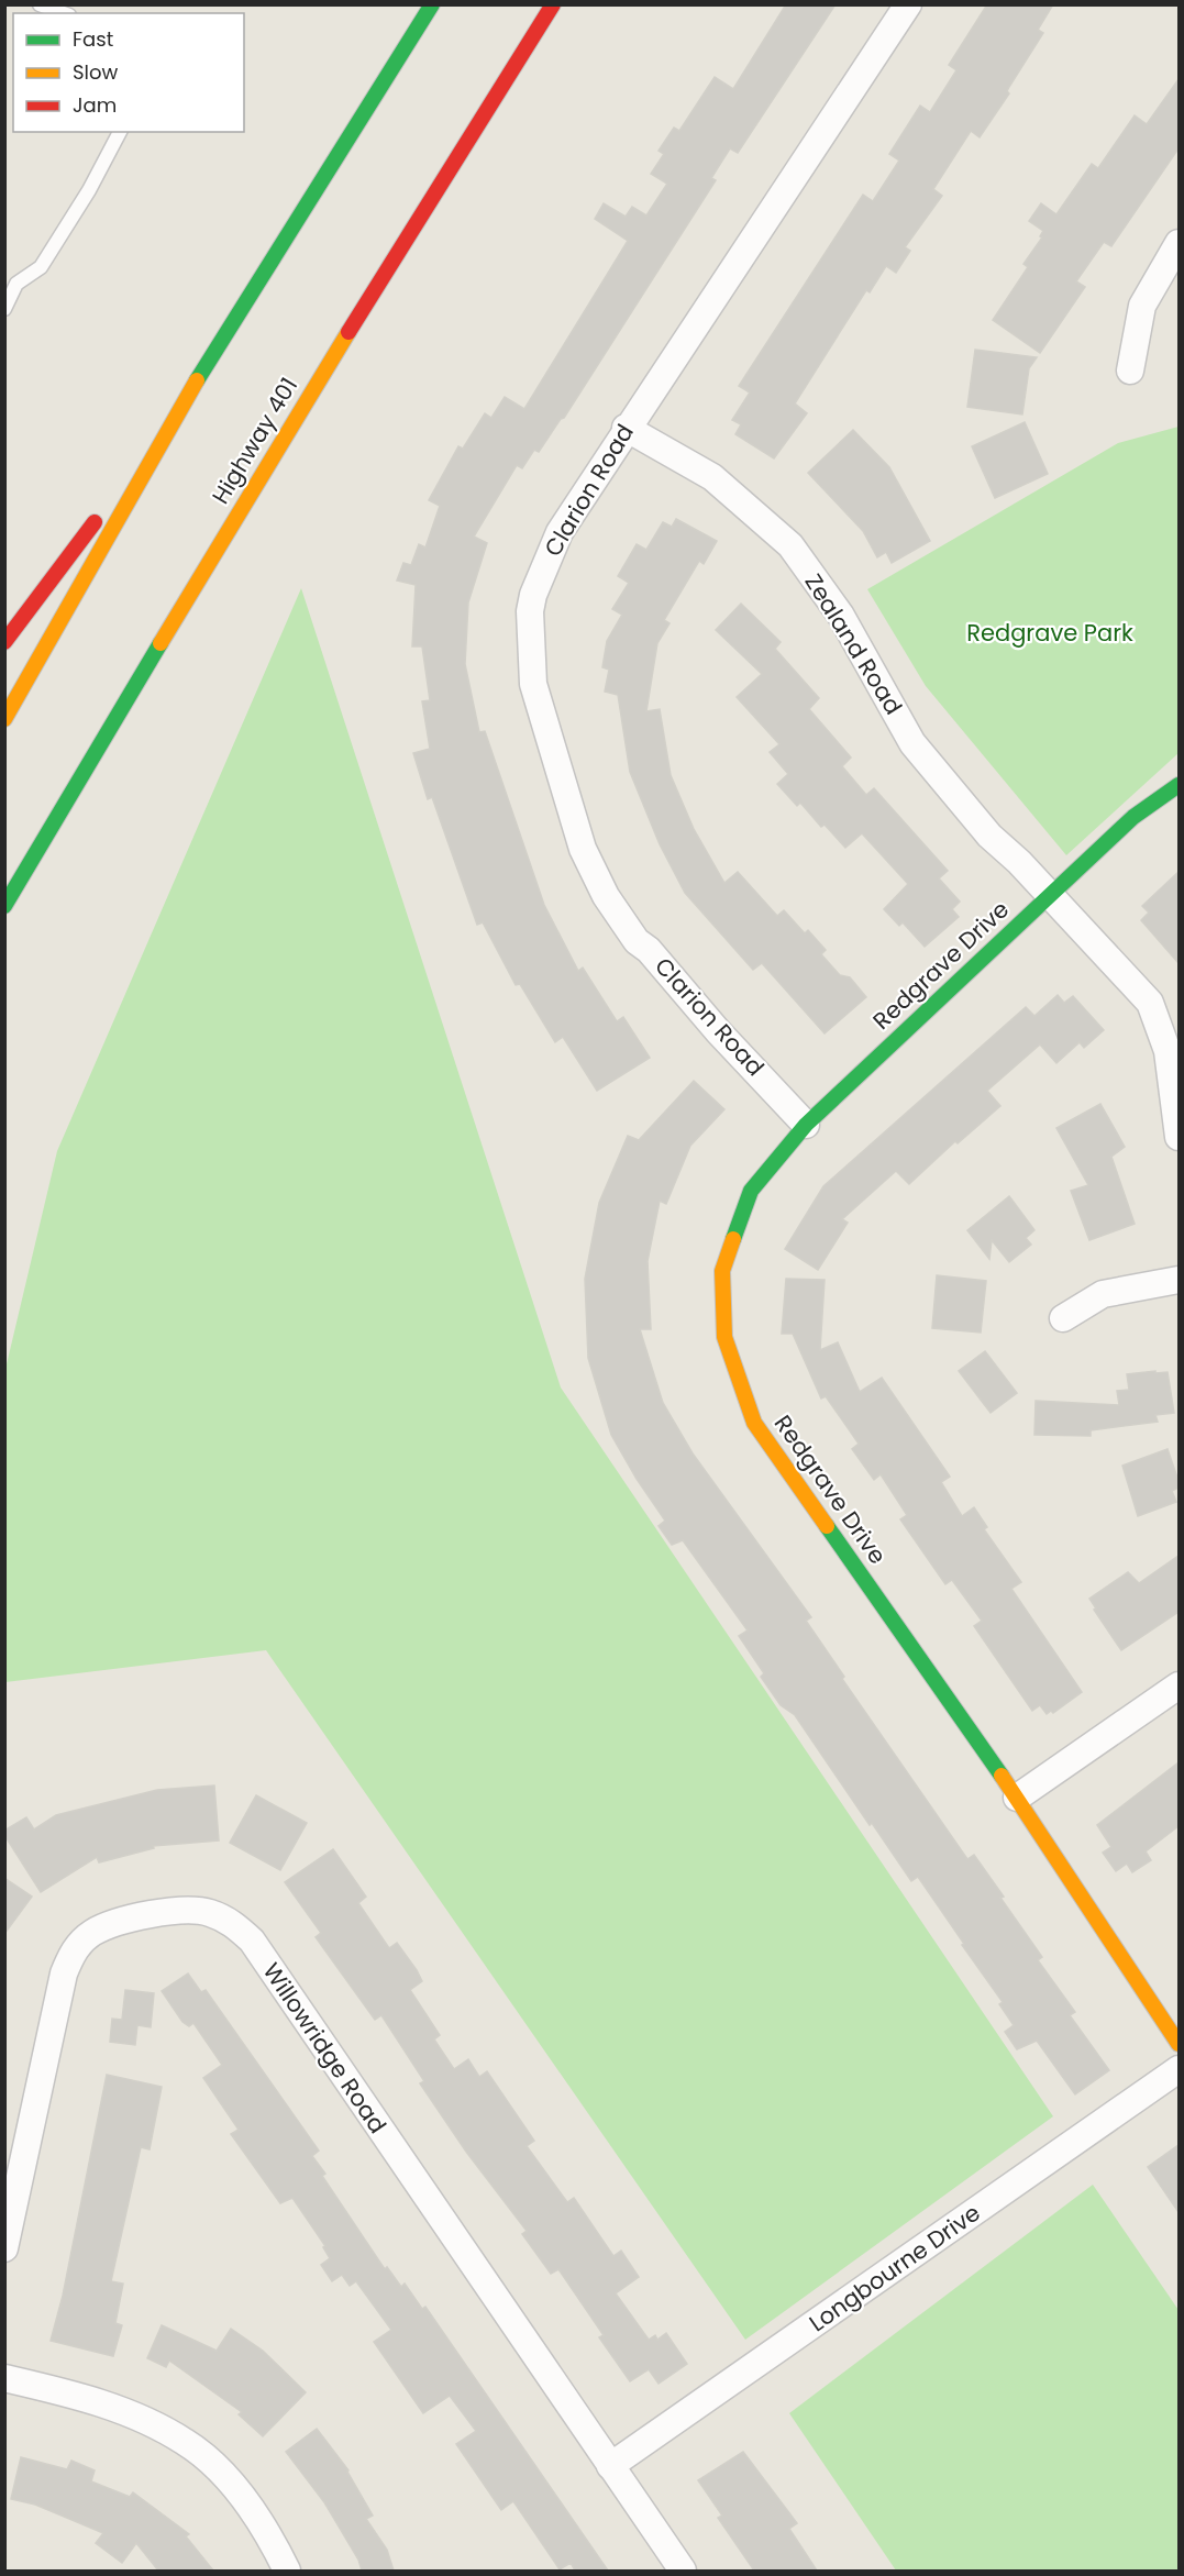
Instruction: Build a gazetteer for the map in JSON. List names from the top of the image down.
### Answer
{
  "streets": {
    "main road": ["Highway 401", "Redgrave Drive"],
    "street": [
      "Clarion Road",
      "Zealand Road",
      "Willowridge Road",
      "Longbourne Drive"
    ]
  },
  "crossings": [
    ["Clarion Road", "Zealand Road"],
    ["Clarion Road", "Redgrave Drive"],
    ["Zealand Road", "Redgrave Drive"],
    ["Willowridge Road", "Longbourne Drive"]
  ],
  "parks": ["Redgrave Park"],
  "legend": ["Fast", "Slow", "Jam"]
}
